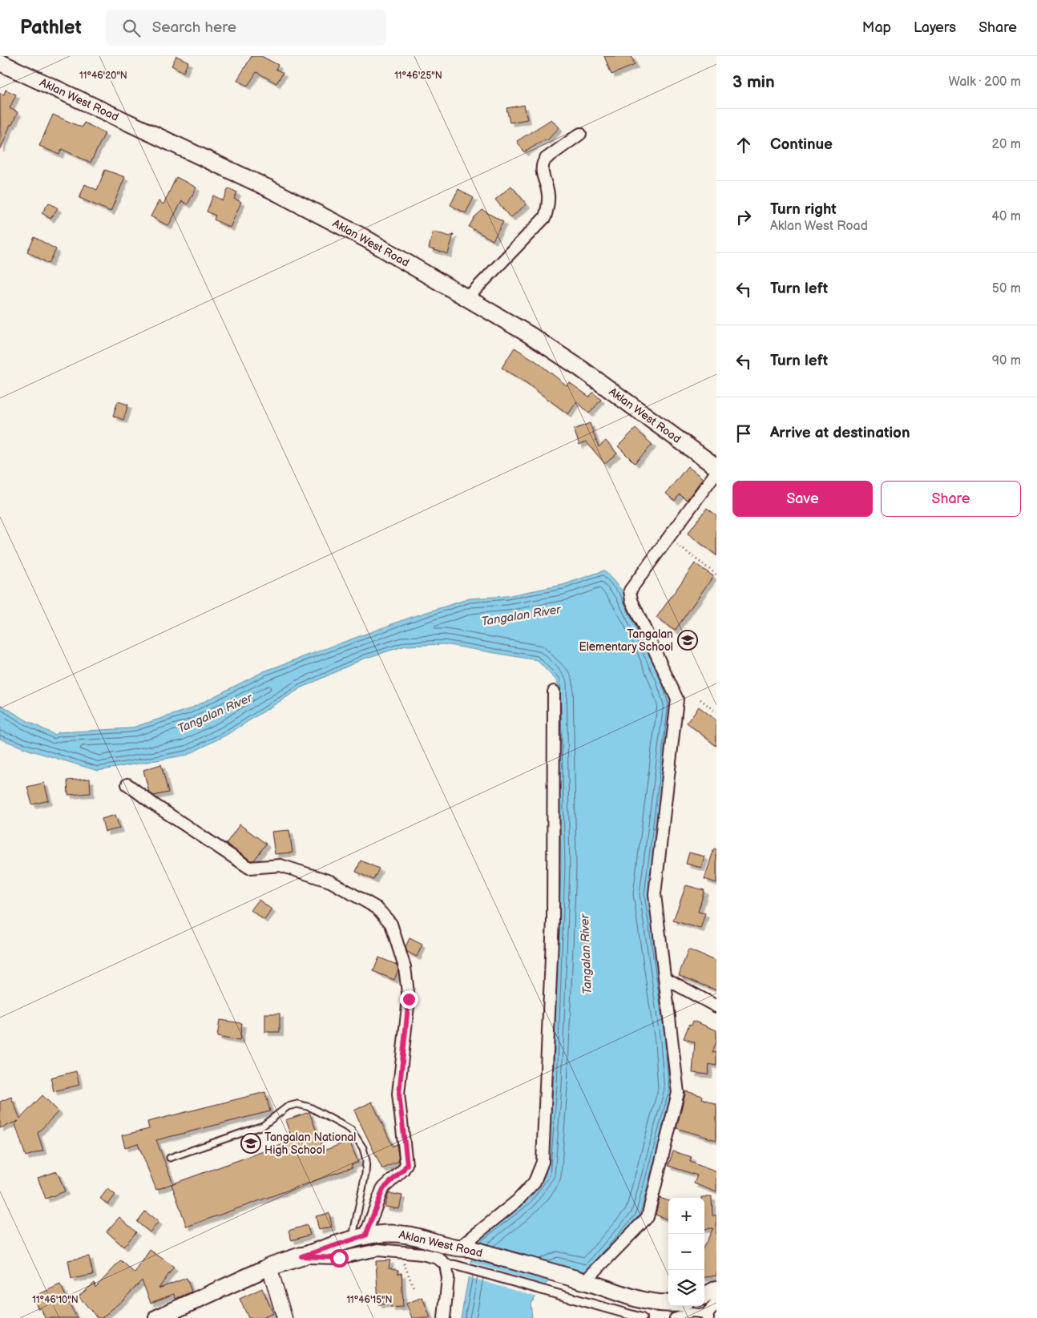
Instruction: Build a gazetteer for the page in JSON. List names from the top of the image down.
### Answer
{
  "streets": {
    "main road": ["Aklan West Road"]
  },
  "water": ["Tangalan River"],
  "places": {
    "school or university": ["Tangalan Elementary School", "Tangalan National High School"]
  },
  "page": {
    "header": "Pathlet",
    "search": "Search here",
    "nav": ["Map", "Layers", "Share"],
    "heading": ["3 min", "Walk · 200 m"],
    "list": [
      ["Continue", "20 m"],
      ["Turn right", "Aklan West Road", "40 m"],
      ["Turn left", "50 m"],
      ["Turn left", "90 m"],
      "Arrive at destination"
    ],
    "buttons": ["Save", "Share"],
    "map_buttons": ["+", "−"]
  },
  "coordinates": [
    "11°46'20\"N",
    "11°46'25\"N",
    "11°46'10\"N",
    "11°46'15\"N"
  ]
}
